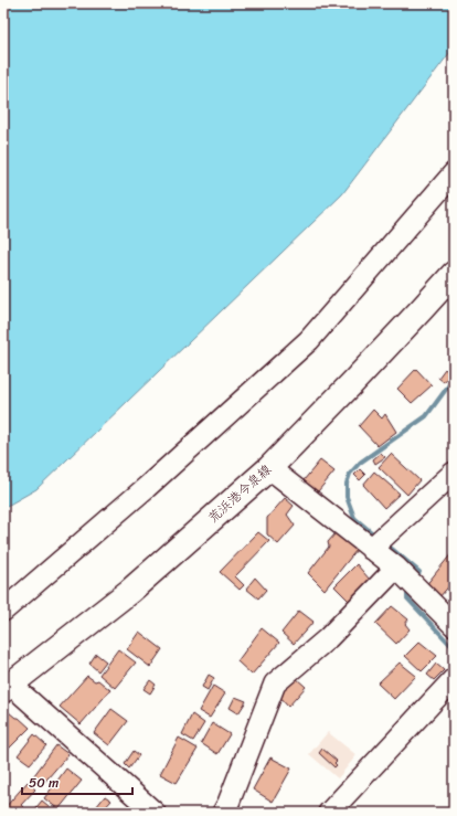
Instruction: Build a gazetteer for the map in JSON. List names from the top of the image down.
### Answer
{
  "streets": {
    "main road": ["荒浜港今泉線"]
  },
  "scale_bar": "50 m"
}
